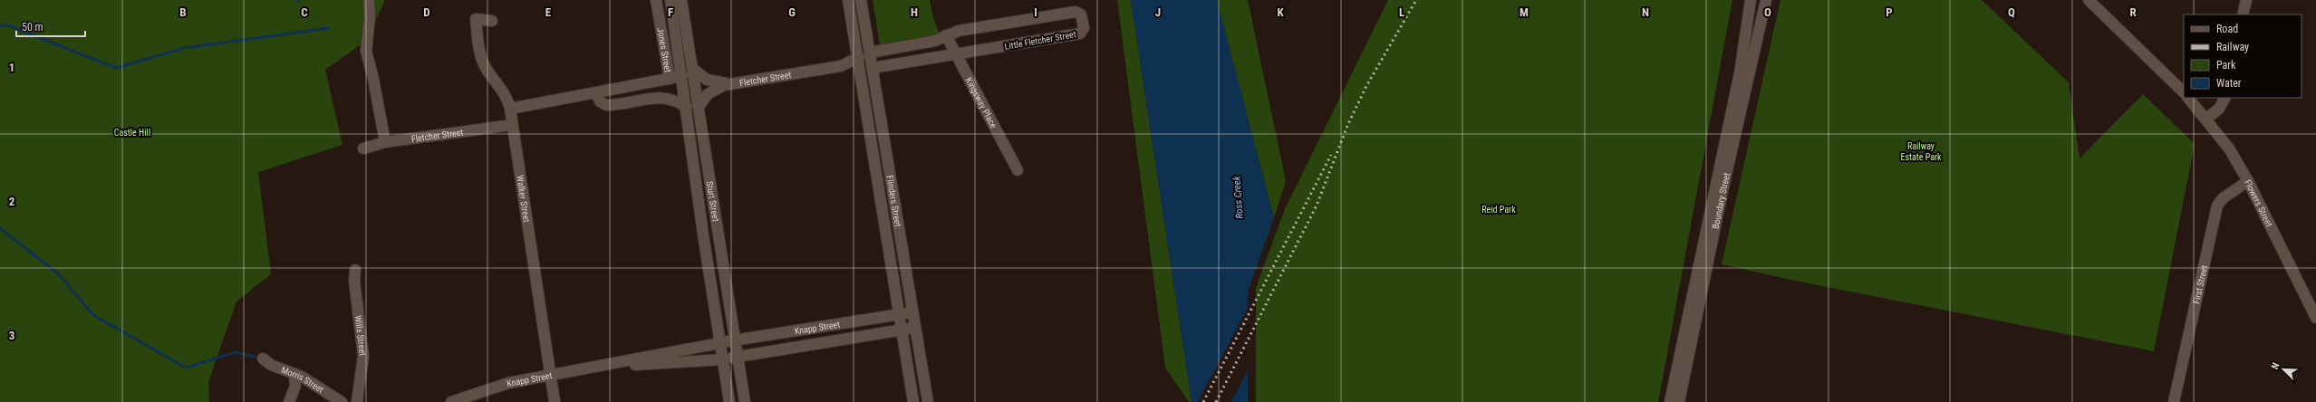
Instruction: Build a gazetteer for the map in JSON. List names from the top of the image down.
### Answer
{
  "streets": {
    "street": [
      "Little Fletcher Street",
      "Jones Street",
      "Fletcher Street",
      "Kingsway Place",
      "Walker Street",
      "Sturt Street",
      "Flinders Street",
      "Boundary Street",
      "Flowers Street",
      "First Street",
      "Knapp Street",
      "Wills Street",
      "Morris Street"
    ]
  },
  "crossings": [
    ["Little Fletcher Street", "Fletcher Street"],
    ["Little Fletcher Street", "Kingsway Place"],
    ["Little Fletcher Street", "Flinders Street"],
    ["Fletcher Street", "Walker Street"],
    ["Fletcher Street", "Sturt Street"],
    ["Fletcher Street", "Flinders Street"],
    ["Walker Street", "Knapp Street"],
    ["Sturt Street", "Knapp Street"],
    ["Flinders Street", "Knapp Street"],
    ["Flowers Street", "First Street"]
  ],
  "water": ["Ross Creek"],
  "parks": ["Castle Hill", "Railway Estate Park", "Reid Park"],
  "legend": [
    "Road",
    "Railway",
    "Park",
    "Water"
  ],
  "scale_bar": "50 m",
  "north": "top left",
  "grid": {
    "columns": [
      "B",
      "C",
      "D",
      "E",
      "F",
      "G",
      "H",
      "I",
      "J",
      "K",
      "L",
      "M",
      "N",
      "O",
      "P",
      "Q",
      "R"
    ],
    "rows": ["1", "2", "3"]
  }
}
